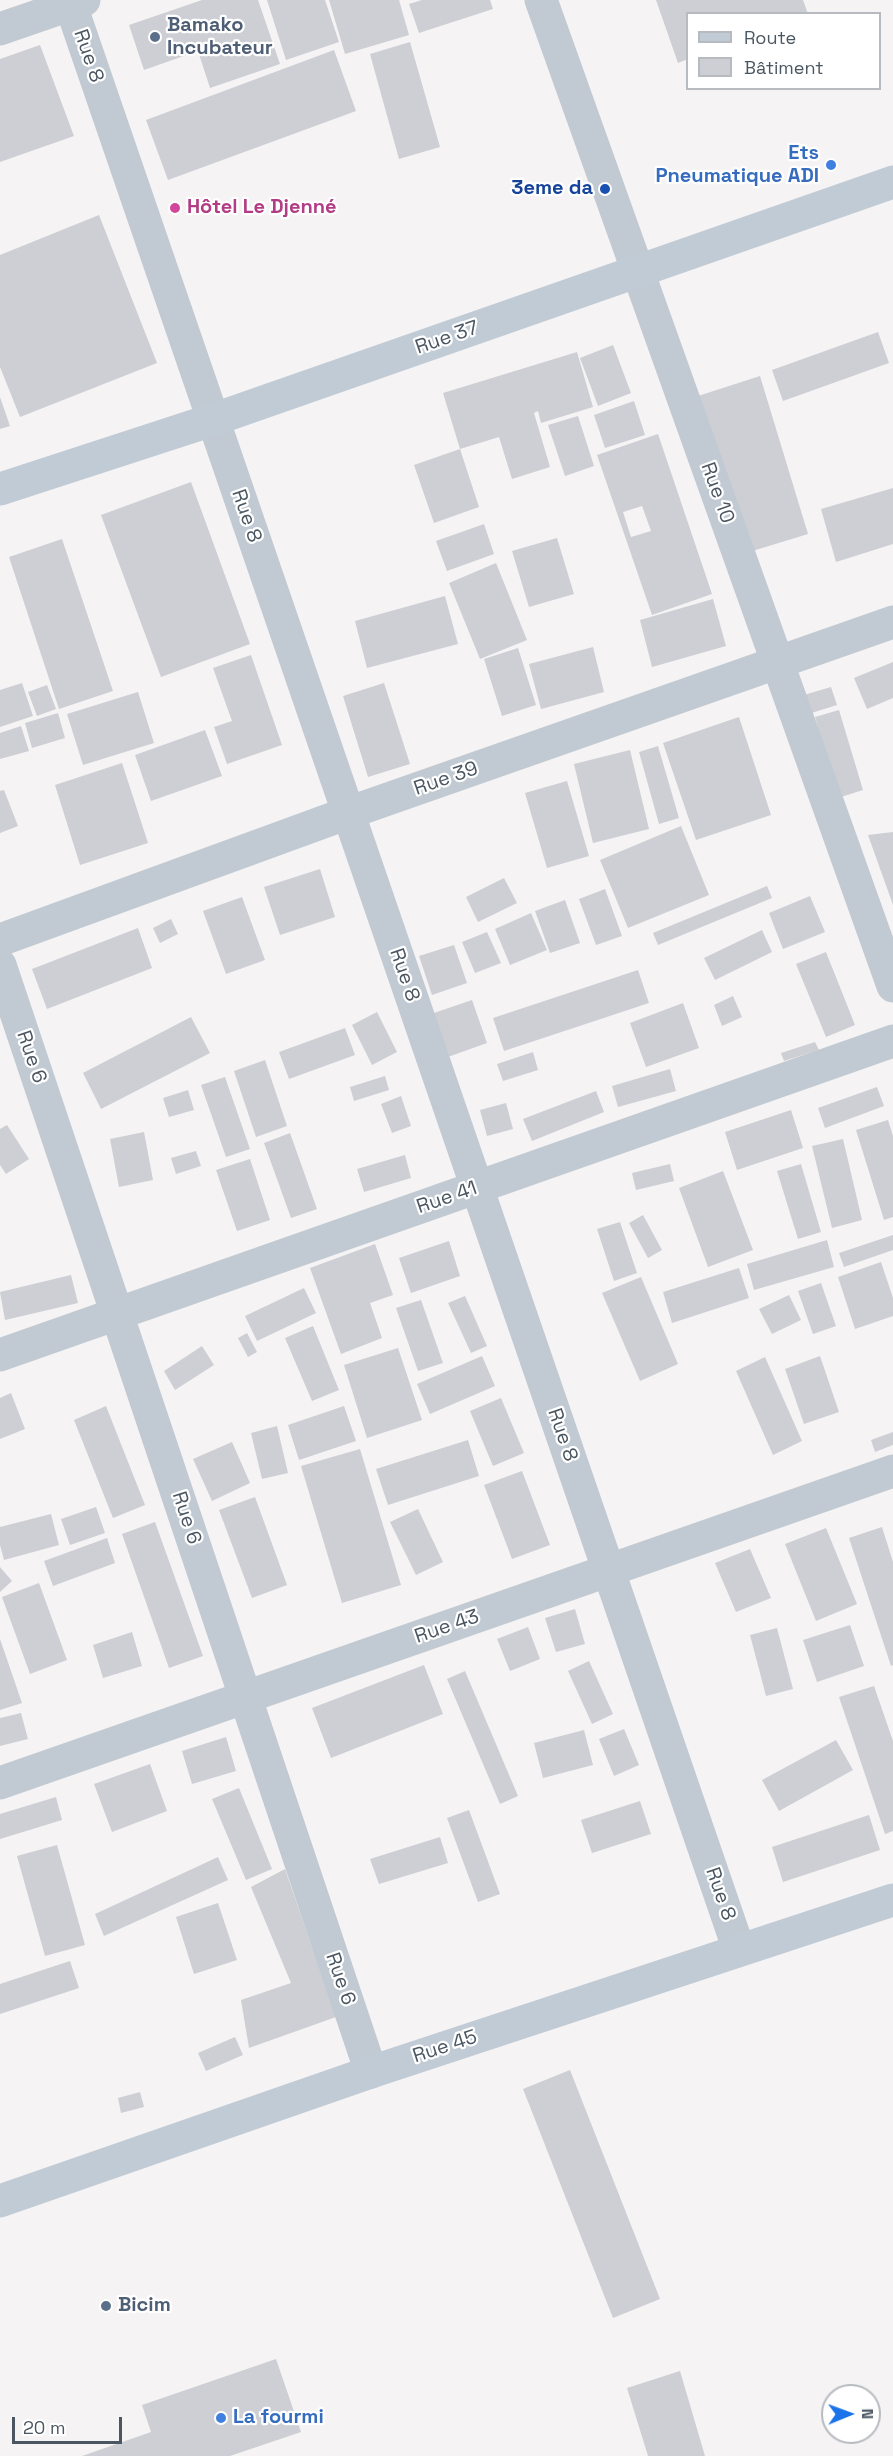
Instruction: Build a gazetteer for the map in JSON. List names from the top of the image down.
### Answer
{
  "streets": {
    "street": [
      "Rue 8",
      "Rue 37",
      "Rue 10",
      "Rue 39",
      "Rue 6",
      "Rue 41",
      "Rue 43",
      "Rue 45"
    ]
  },
  "crossings": [
    ["Rue 8", "Rue 37"],
    ["Rue 8", "Rue 39"],
    ["Rue 8", "Rue 41"],
    ["Rue 8", "Rue 43"],
    ["Rue 8", "Rue 45"],
    ["Rue 37", "Rue 10"],
    ["Rue 10", "Rue 39"],
    ["Rue 6", "Rue 41"],
    ["Rue 6", "Rue 43"],
    ["Rue 6", "Rue 45"]
  ],
  "places": [
    "Bamako Incubateur",
    "Ets Pneumatique ADI",
    "3eme da",
    "Hôtel Le Djenné",
    "Bicim",
    "La fourmi"
  ],
  "legend": ["Route", "Bâtiment"],
  "scale_bar": "20 m",
  "north": "right"
}
